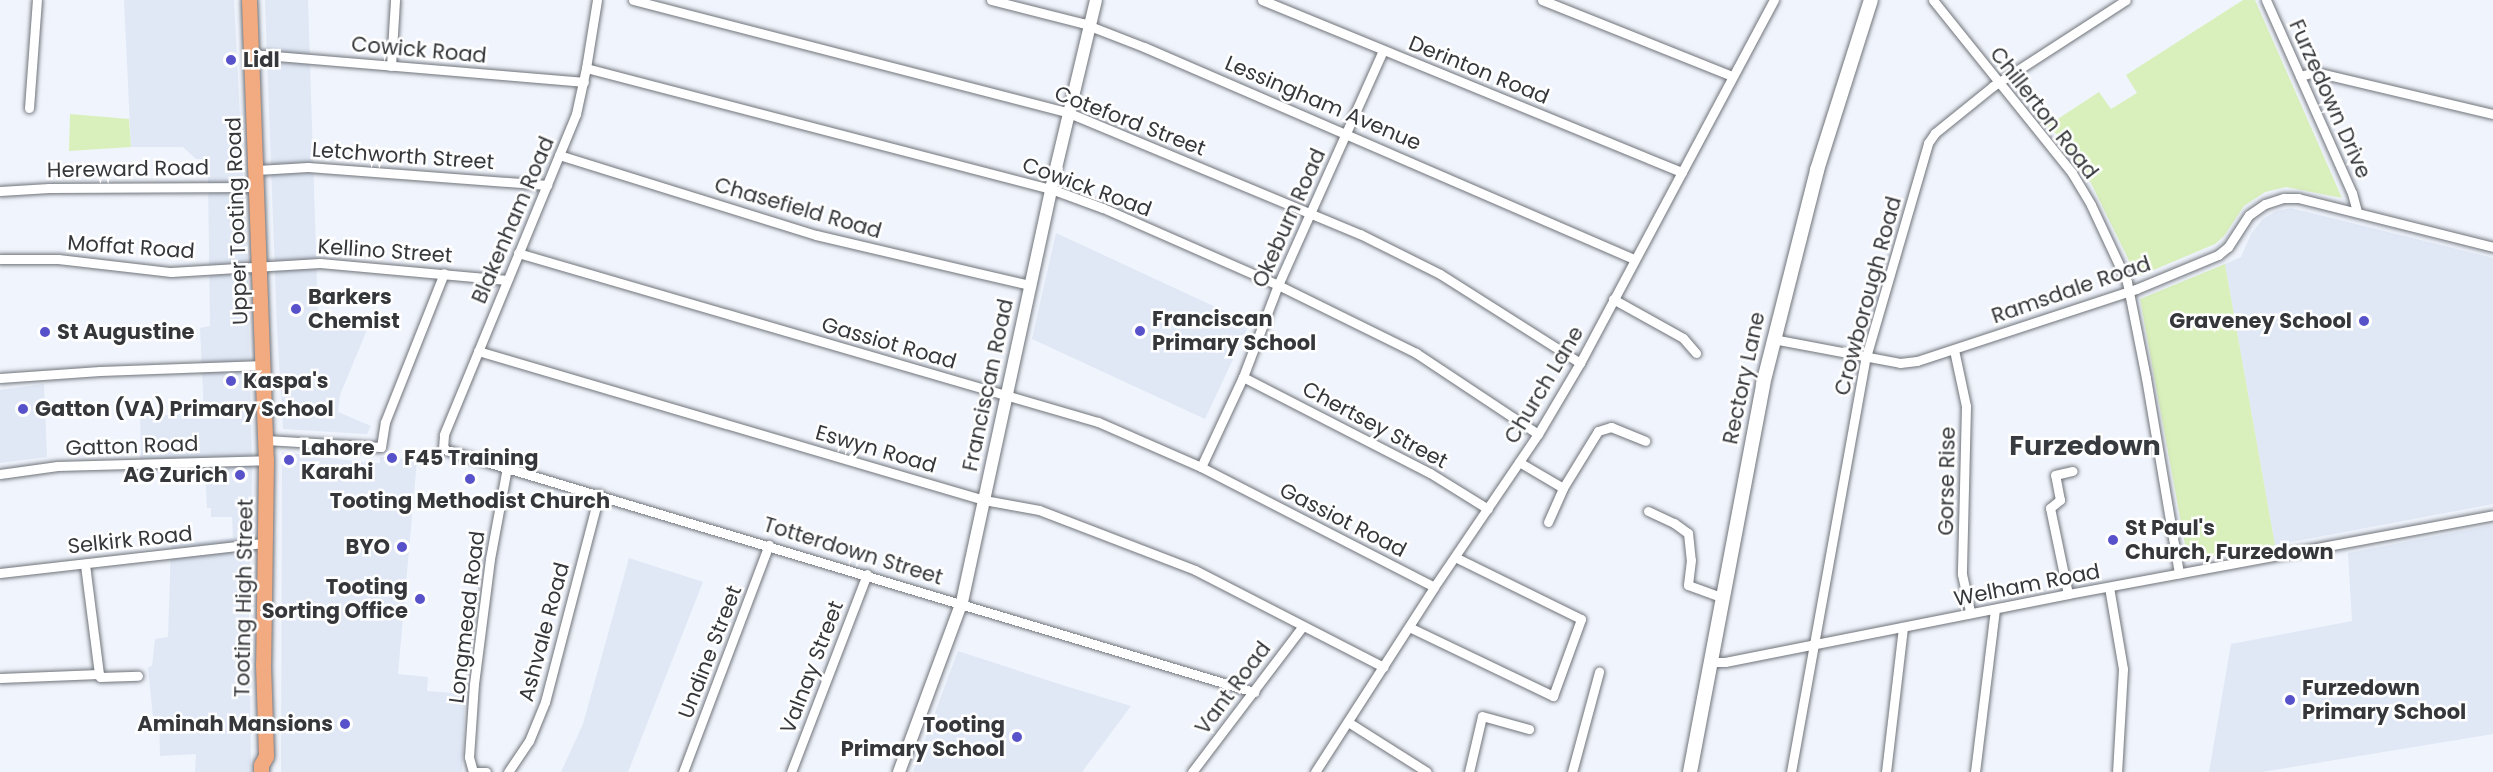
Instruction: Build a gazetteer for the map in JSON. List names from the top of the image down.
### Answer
{
  "streets": {
    "highway": ["Upper Tooting Road", "Tooting High Street"],
    "main road": ["Rectory Lane"],
    "street": [
      "Cowick Road",
      "Derinton Road",
      "Furzedown Drive",
      "Lessingham Avenue",
      "Chillerton Road",
      "Coteford Street",
      "Letchworth Street",
      "Hereward Road",
      "Chasefield Road",
      "Okeburn Road",
      "Blakenham Road",
      "Moffat Road",
      "Kellino Street",
      "Ramsdale Road",
      "Crowborough Road",
      "Gassiot Road",
      "Franciscan Road",
      "Church Lane",
      "Chertsey Street",
      "Gatton Road",
      "Eswyn Road",
      "Gorse Rise",
      "Selkirk Road",
      "Totterdown Street",
      "Welham Road",
      "Longmead Road",
      "Ashvale Road",
      "Undine Street",
      "Valnay Street",
      "Vant Road"
    ]
  },
  "crossings": [
    ["Cowick Road", "Okeburn Road"],
    ["Cowick Road", "Blakenham Road"],
    ["Cowick Road", "Upper Tooting Road"],
    ["Cowick Road", "Franciscan Road"],
    ["Cowick Road", "Church Lane"],
    ["Derinton Road", "Okeburn Road"],
    ["Derinton Road", "Church Lane"],
    ["Furzedown Drive", "Ramsdale Road"],
    ["Lessingham Avenue", "Okeburn Road"],
    ["Lessingham Avenue", "Franciscan Road"],
    ["Lessingham Avenue", "Church Lane"],
    ["Chillerton Road", "Ramsdale Road"],
    ["Chillerton Road", "Crowborough Road"],
    ["Chillerton Road", "Welham Road"],
    ["Coteford Street", "Okeburn Road"],
    ["Coteford Street", "Franciscan Road"],
    ["Coteford Street", "Church Lane"],
    ["Letchworth Street", "Blakenham Road"],
    ["Letchworth Street", "Upper Tooting Road"],
    ["Hereward Road", "Upper Tooting Road"],
    ["Chasefield Road", "Blakenham Road"],
    ["Chasefield Road", "Franciscan Road"],
    ["Okeburn Road", "Gassiot Road"],
    ["Okeburn Road", "Chertsey Street"],
    ["Blakenham Road", "Kellino Street"],
    ["Blakenham Road", "Gassiot Road"],
    ["Blakenham Road", "Eswyn Road"],
    ["Blakenham Road", "Totterdown Street"],
    ["Upper Tooting Road", "Moffat Road"],
    ["Upper Tooting Road", "Kellino Street"],
    ["Upper Tooting Road", "Tooting High Street"],
    ["Moffat Road", "Kellino Street"],
    ["Ramsdale Road", "Crowborough Road"],
    ["Ramsdale Road", "Rectory Lane"],
    ["Ramsdale Road", "Gorse Rise"],
    ["Crowborough Road", "Welham Road"],
    ["Gassiot Road", "Franciscan Road"],
    ["Gassiot Road", "Church Lane"],
    ["Rectory Lane", "Welham Road"],
    ["Franciscan Road", "Eswyn Road"],
    ["Franciscan Road", "Totterdown Street"],
    ["Church Lane", "Chertsey Street"],
    ["Church Lane", "Eswyn Road"],
    ["Gatton Road", "Tooting High Street"],
    ["Eswyn Road", "Vant Road"],
    ["Gorse Rise", "Welham Road"],
    ["Selkirk Road", "Tooting High Street"],
    ["Totterdown Street", "Longmead Road"],
    ["Totterdown Street", "Ashvale Road"],
    ["Totterdown Street", "Undine Street"],
    ["Totterdown Street", "Valnay Street"],
    ["Totterdown Street", "Vant Road"]
  ],
  "districts": ["Furzedown"],
  "places": [
    "Lidl",
    "Barkers Chemist",
    "Graveney School",
    "Franciscan Primary School",
    "St Augustine",
    "Kaspa's",
    "Gatton (VA) Primary School",
    "F45 Training",
    "Lahore Karahi",
    "AG Zurich",
    "Tooting Methodist Church",
    "St Paul's Church, Furzedown",
    "BYO",
    "Tooting Sorting Office",
    "Furzedown Primary School",
    "Aminah Mansions",
    "Tooting Primary School"
  ]
}
